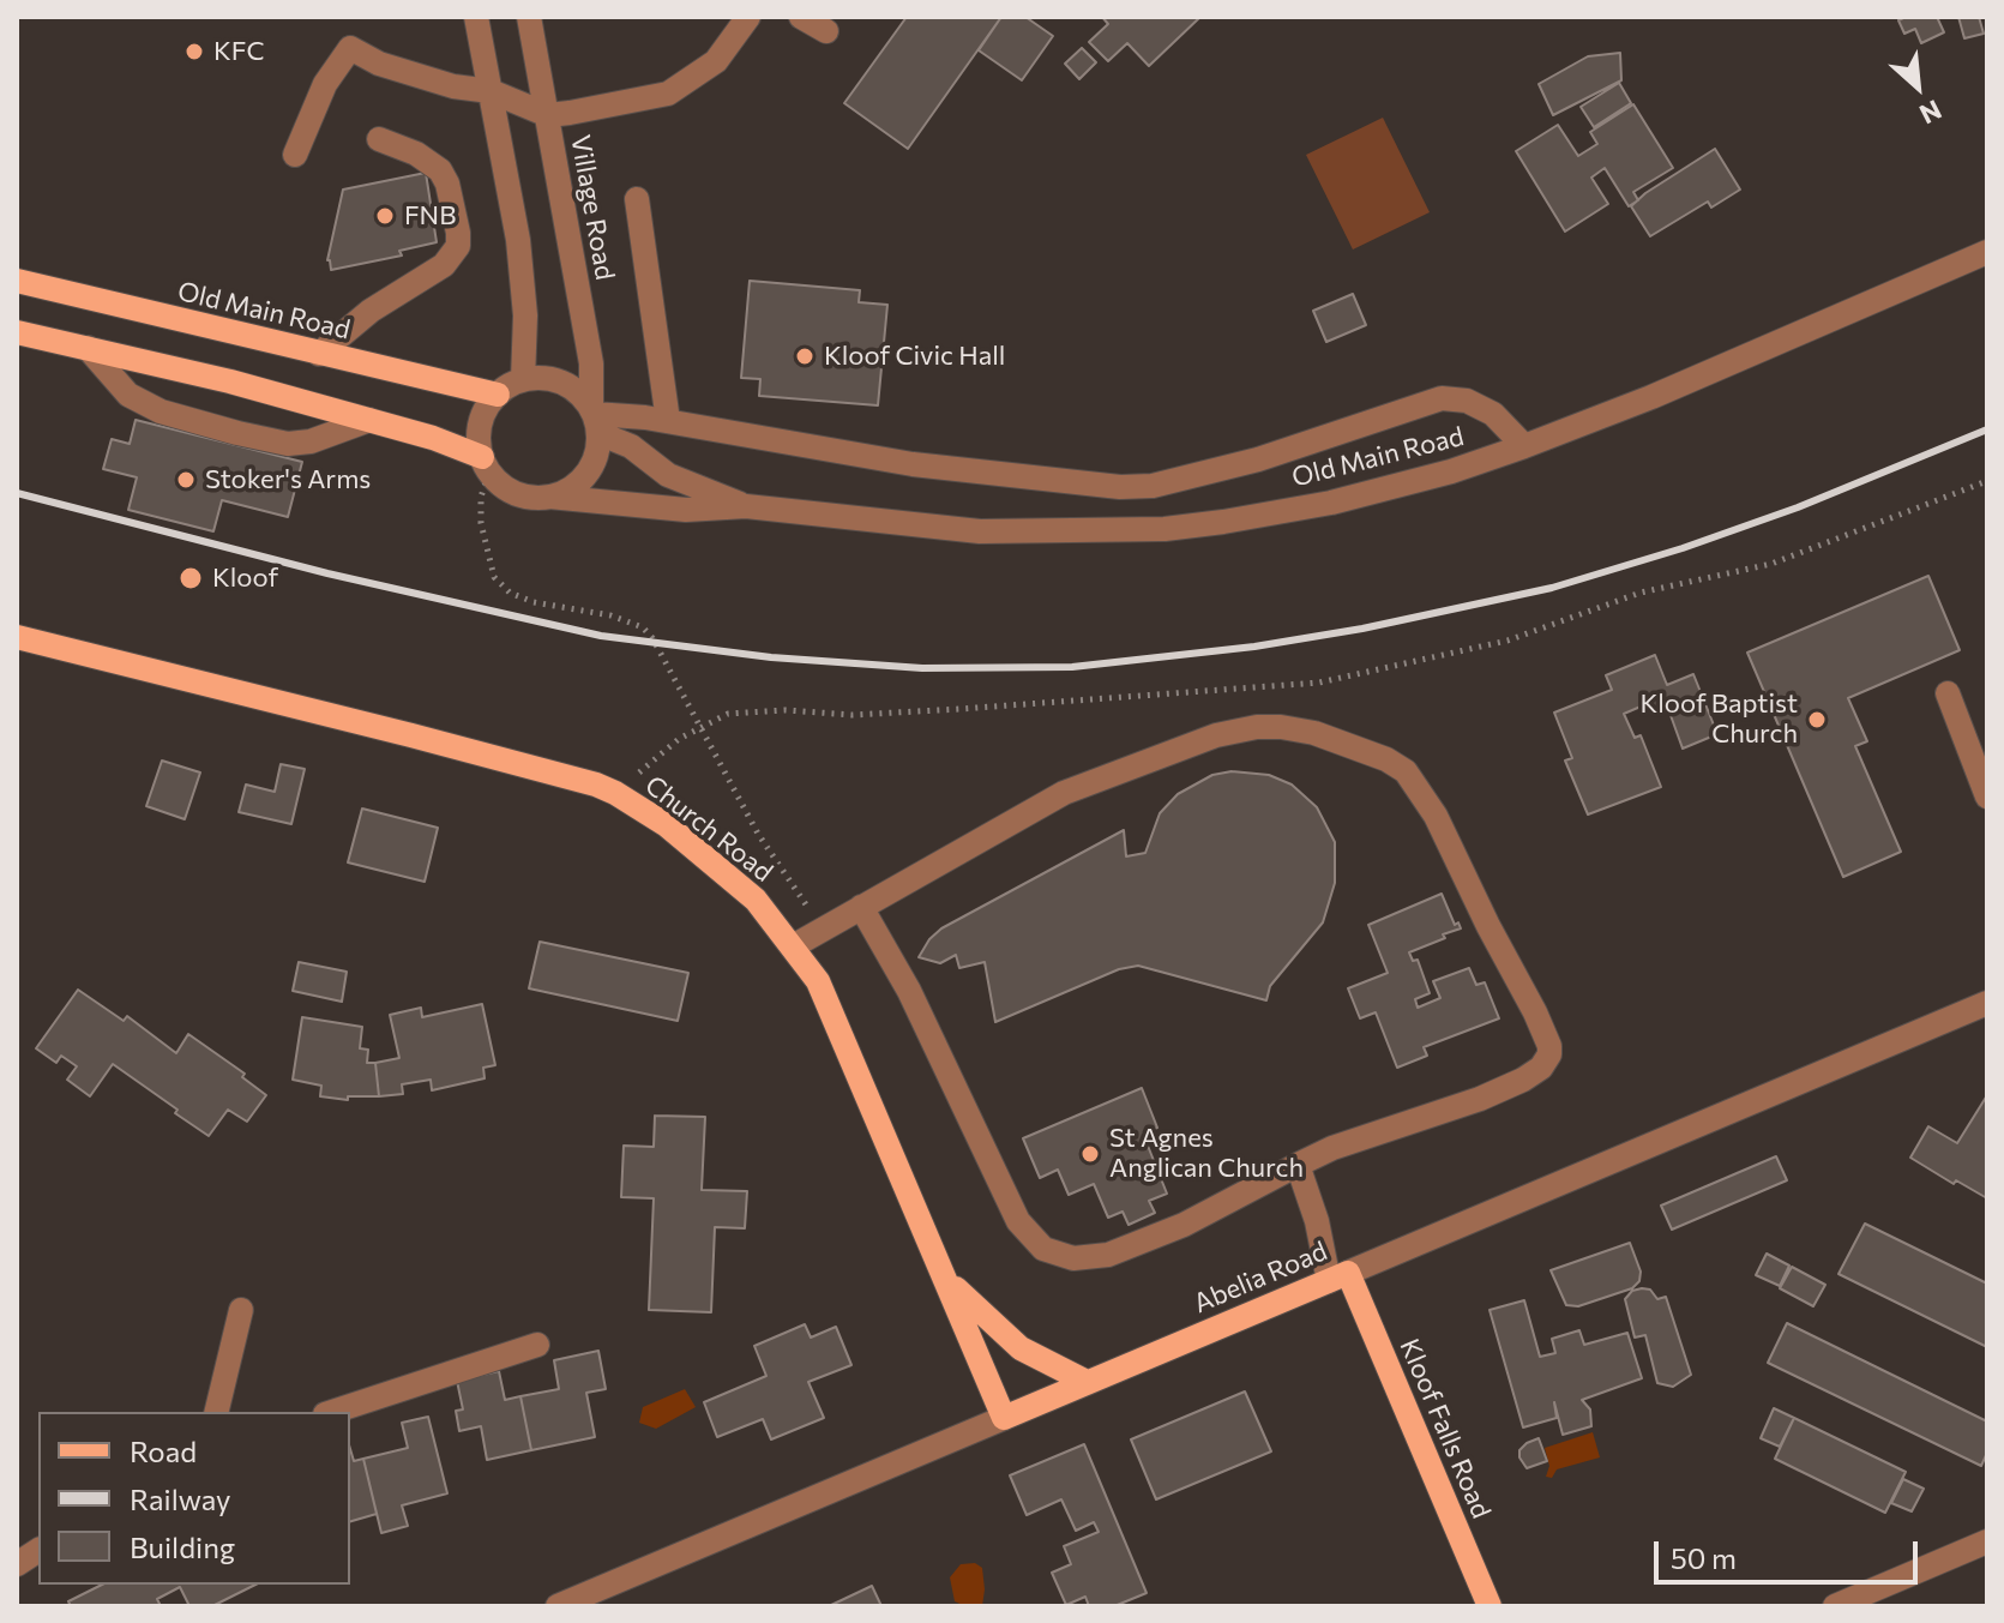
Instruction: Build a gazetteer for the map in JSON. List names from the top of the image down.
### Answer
{
  "streets": {
    "main road": [
      "Old Main Road",
      "Church Road",
      "Abelia Road",
      "Kloof Falls Road"
    ],
    "street": ["Village Road"]
  },
  "crossings": [
    ["Village Road", "Old Main Road"],
    ["Church Road", "Abelia Road"],
    ["Abelia Road", "Kloof Falls Road"]
  ],
  "places": [
    "KFC",
    "FNB",
    "Kloof Civic Hall",
    "Stoker's Arms",
    "Kloof",
    "Kloof Baptist Church",
    "St Agnes Anglican Church"
  ],
  "legend": ["Road", "Railway", "Building"],
  "scale_bar": "50 m",
  "north": "bottom right"
}
